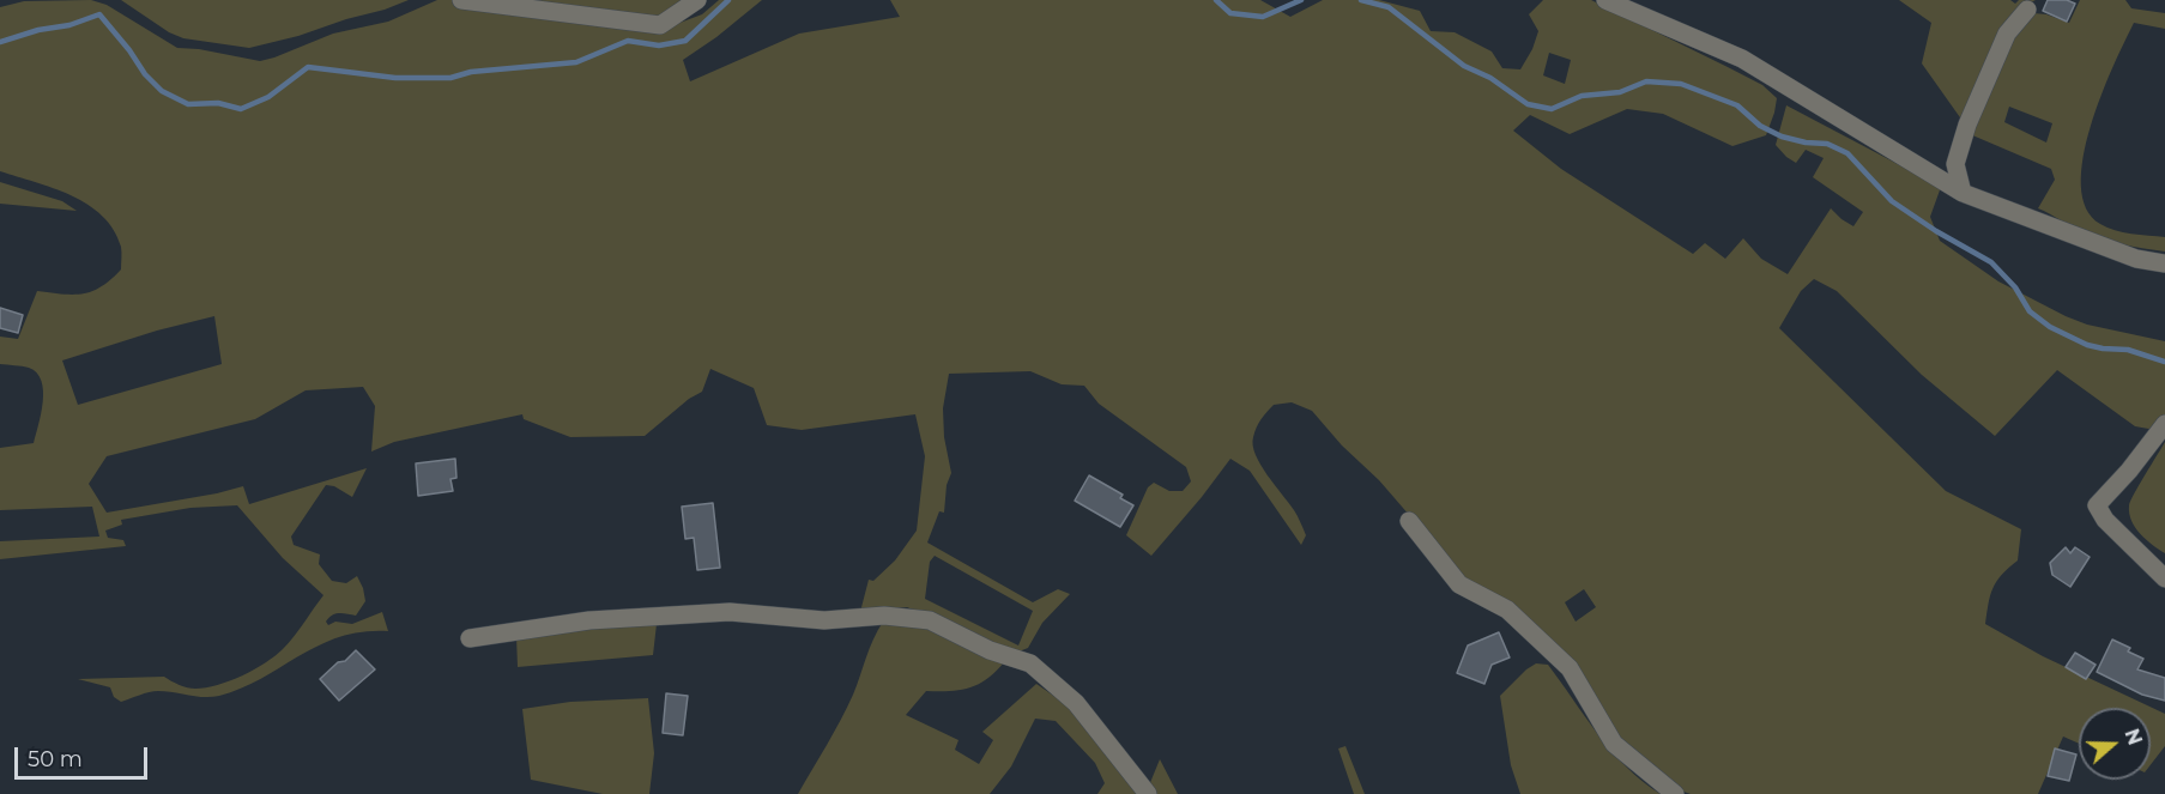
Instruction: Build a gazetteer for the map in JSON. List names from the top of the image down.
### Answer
{
  "scale_bar": "50 m",
  "north": "right"
}
